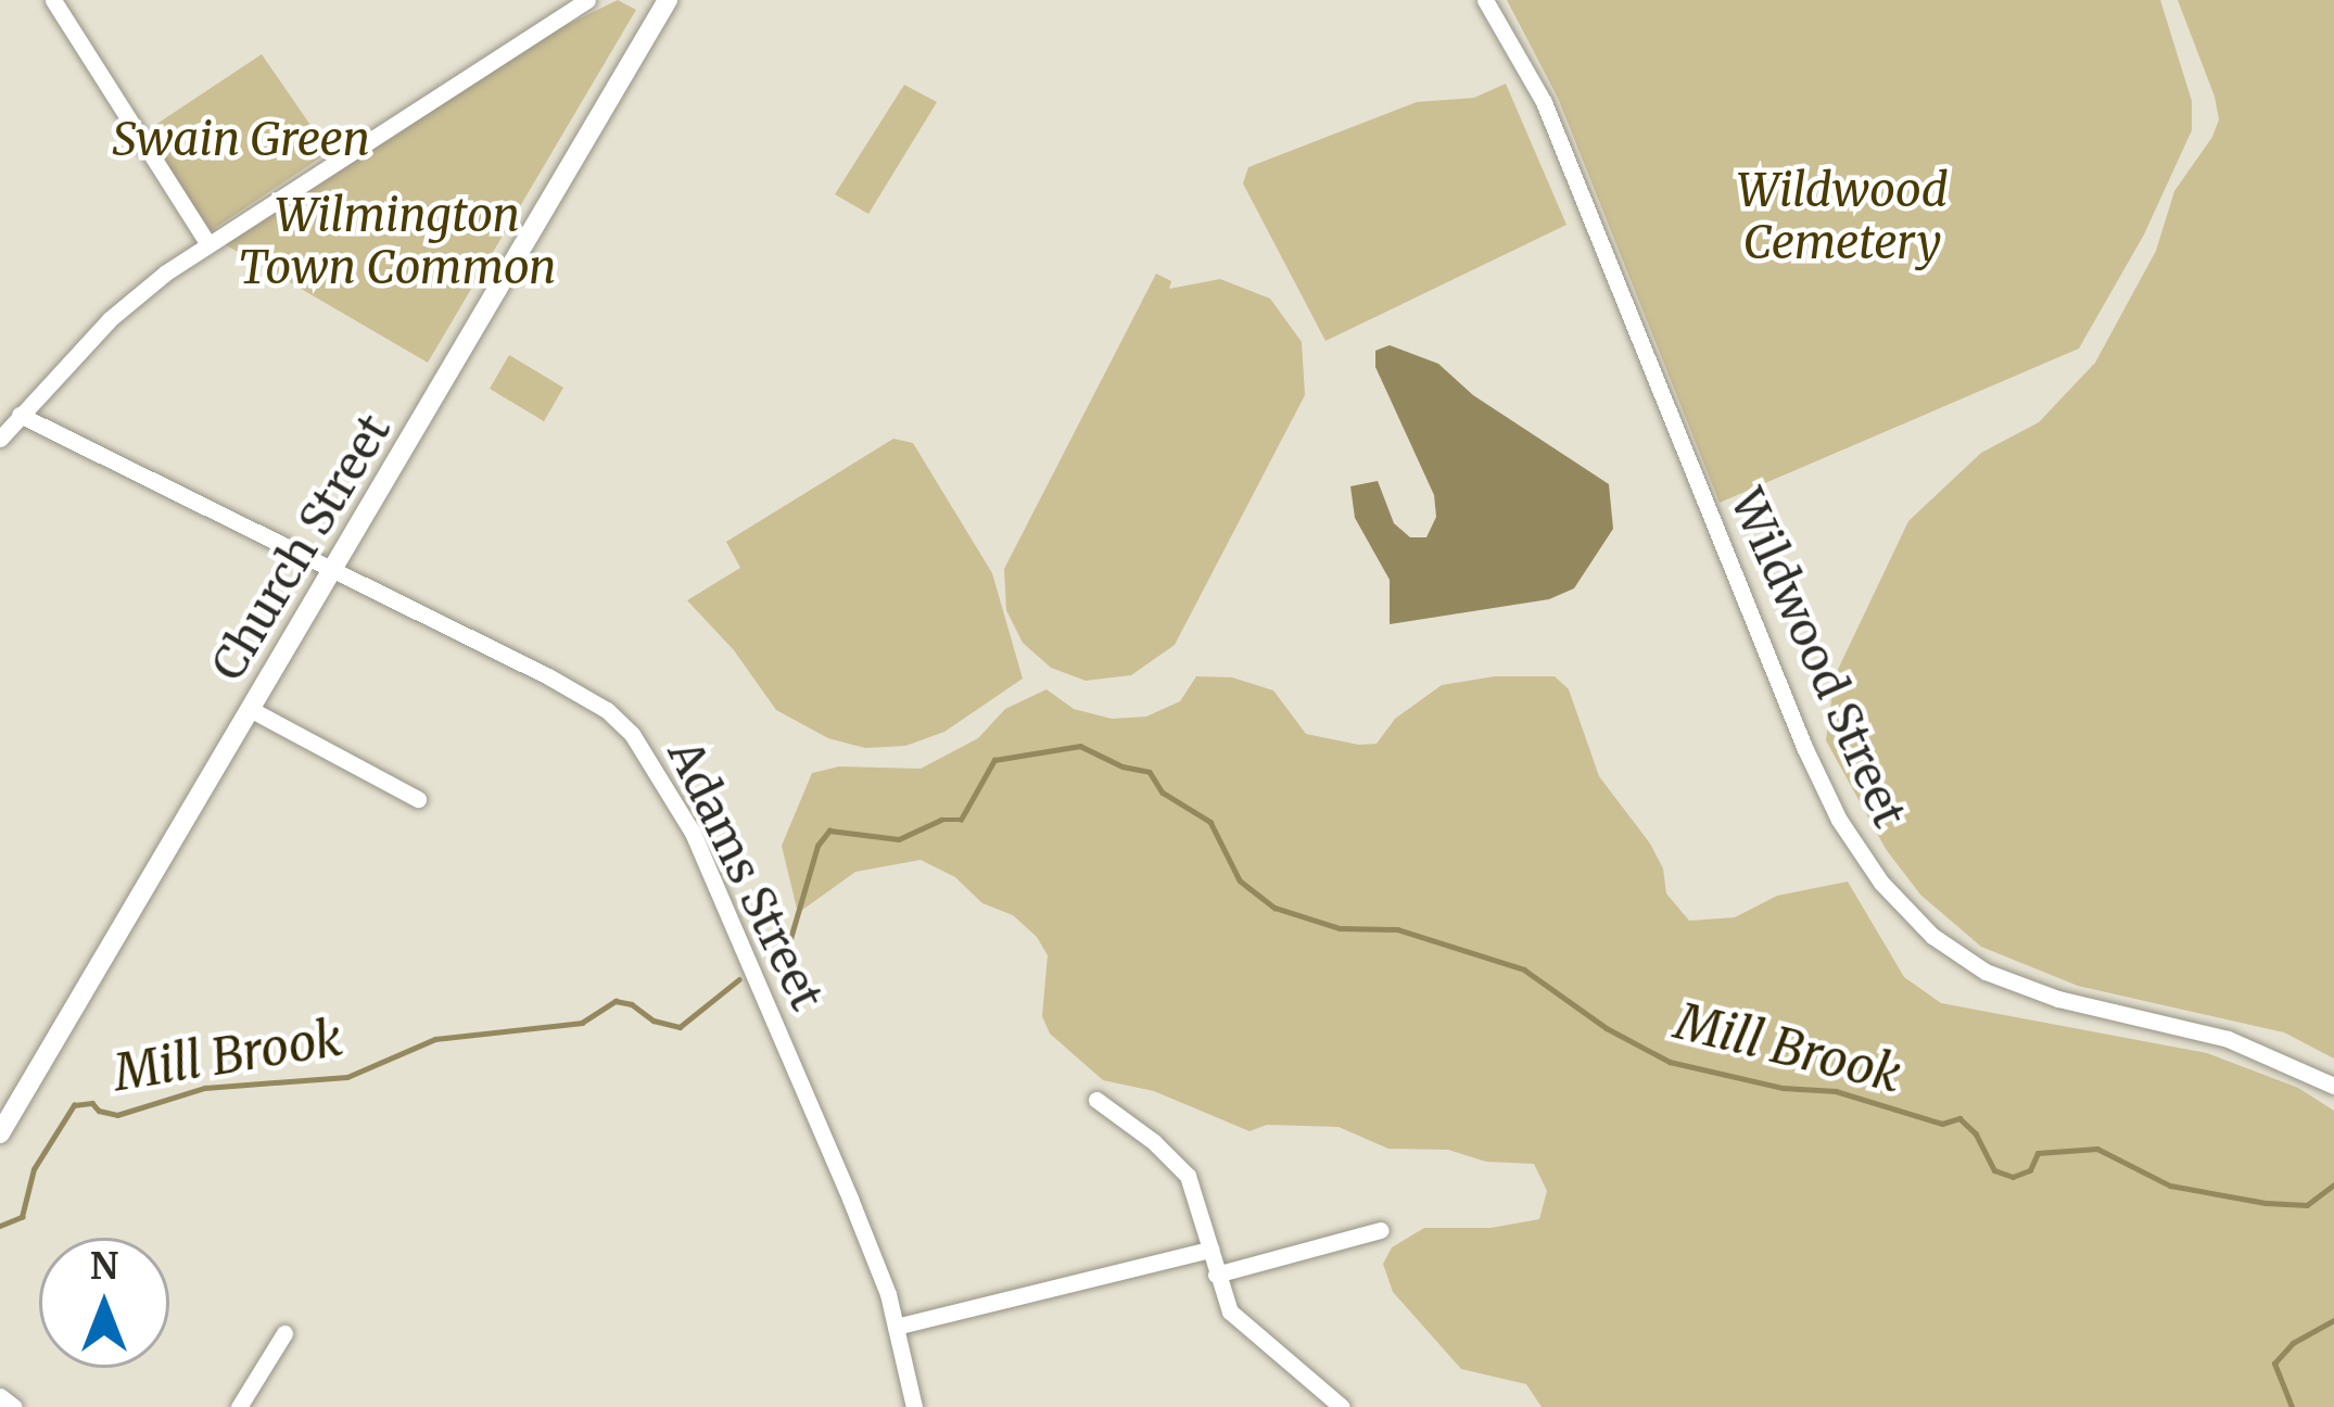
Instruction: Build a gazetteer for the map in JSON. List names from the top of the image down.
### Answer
{
  "streets": {
    "main road": ["Church Street"],
    "street": ["Wildwood Street", "Adams Street"]
  },
  "crossings": [
    ["Church Street", "Adams Street"]
  ],
  "water": ["Mill Brook"],
  "parks": ["Swain Green", "Wildwood Cemetery", "Wilmington Town Common"],
  "north": "top"
}
